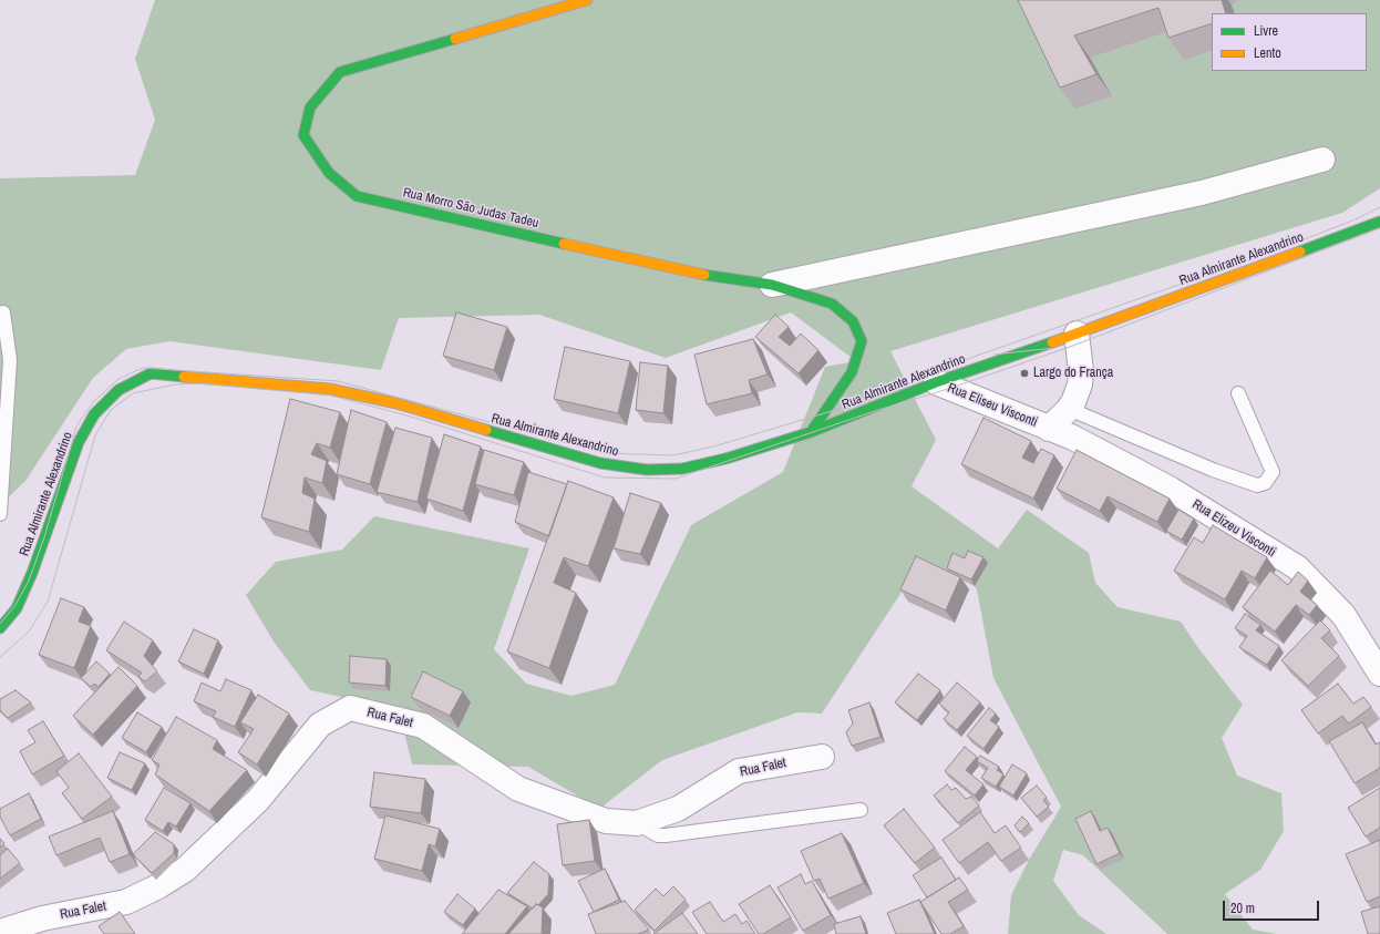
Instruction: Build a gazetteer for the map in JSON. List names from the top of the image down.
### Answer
{
  "streets": {
    "street": [
      "Rua Morro São Judas Tadeu",
      "Rua Almirante Alexandrino",
      "Rua Eliseu Visconti",
      "Rua Elizeu Visconti",
      "Rua Falet"
    ]
  },
  "crossings": [
    ["Rua Morro São Judas Tadeu", "Rua Almirante Alexandrino"],
    ["Rua Almirante Alexandrino", "Rua Eliseu Visconti"],
    ["Rua Eliseu Visconti", "Rua Elizeu Visconti"]
  ],
  "places": ["Largo do França"],
  "legend": ["Livre", "Lento"],
  "scale_bar": "20 m"
}
